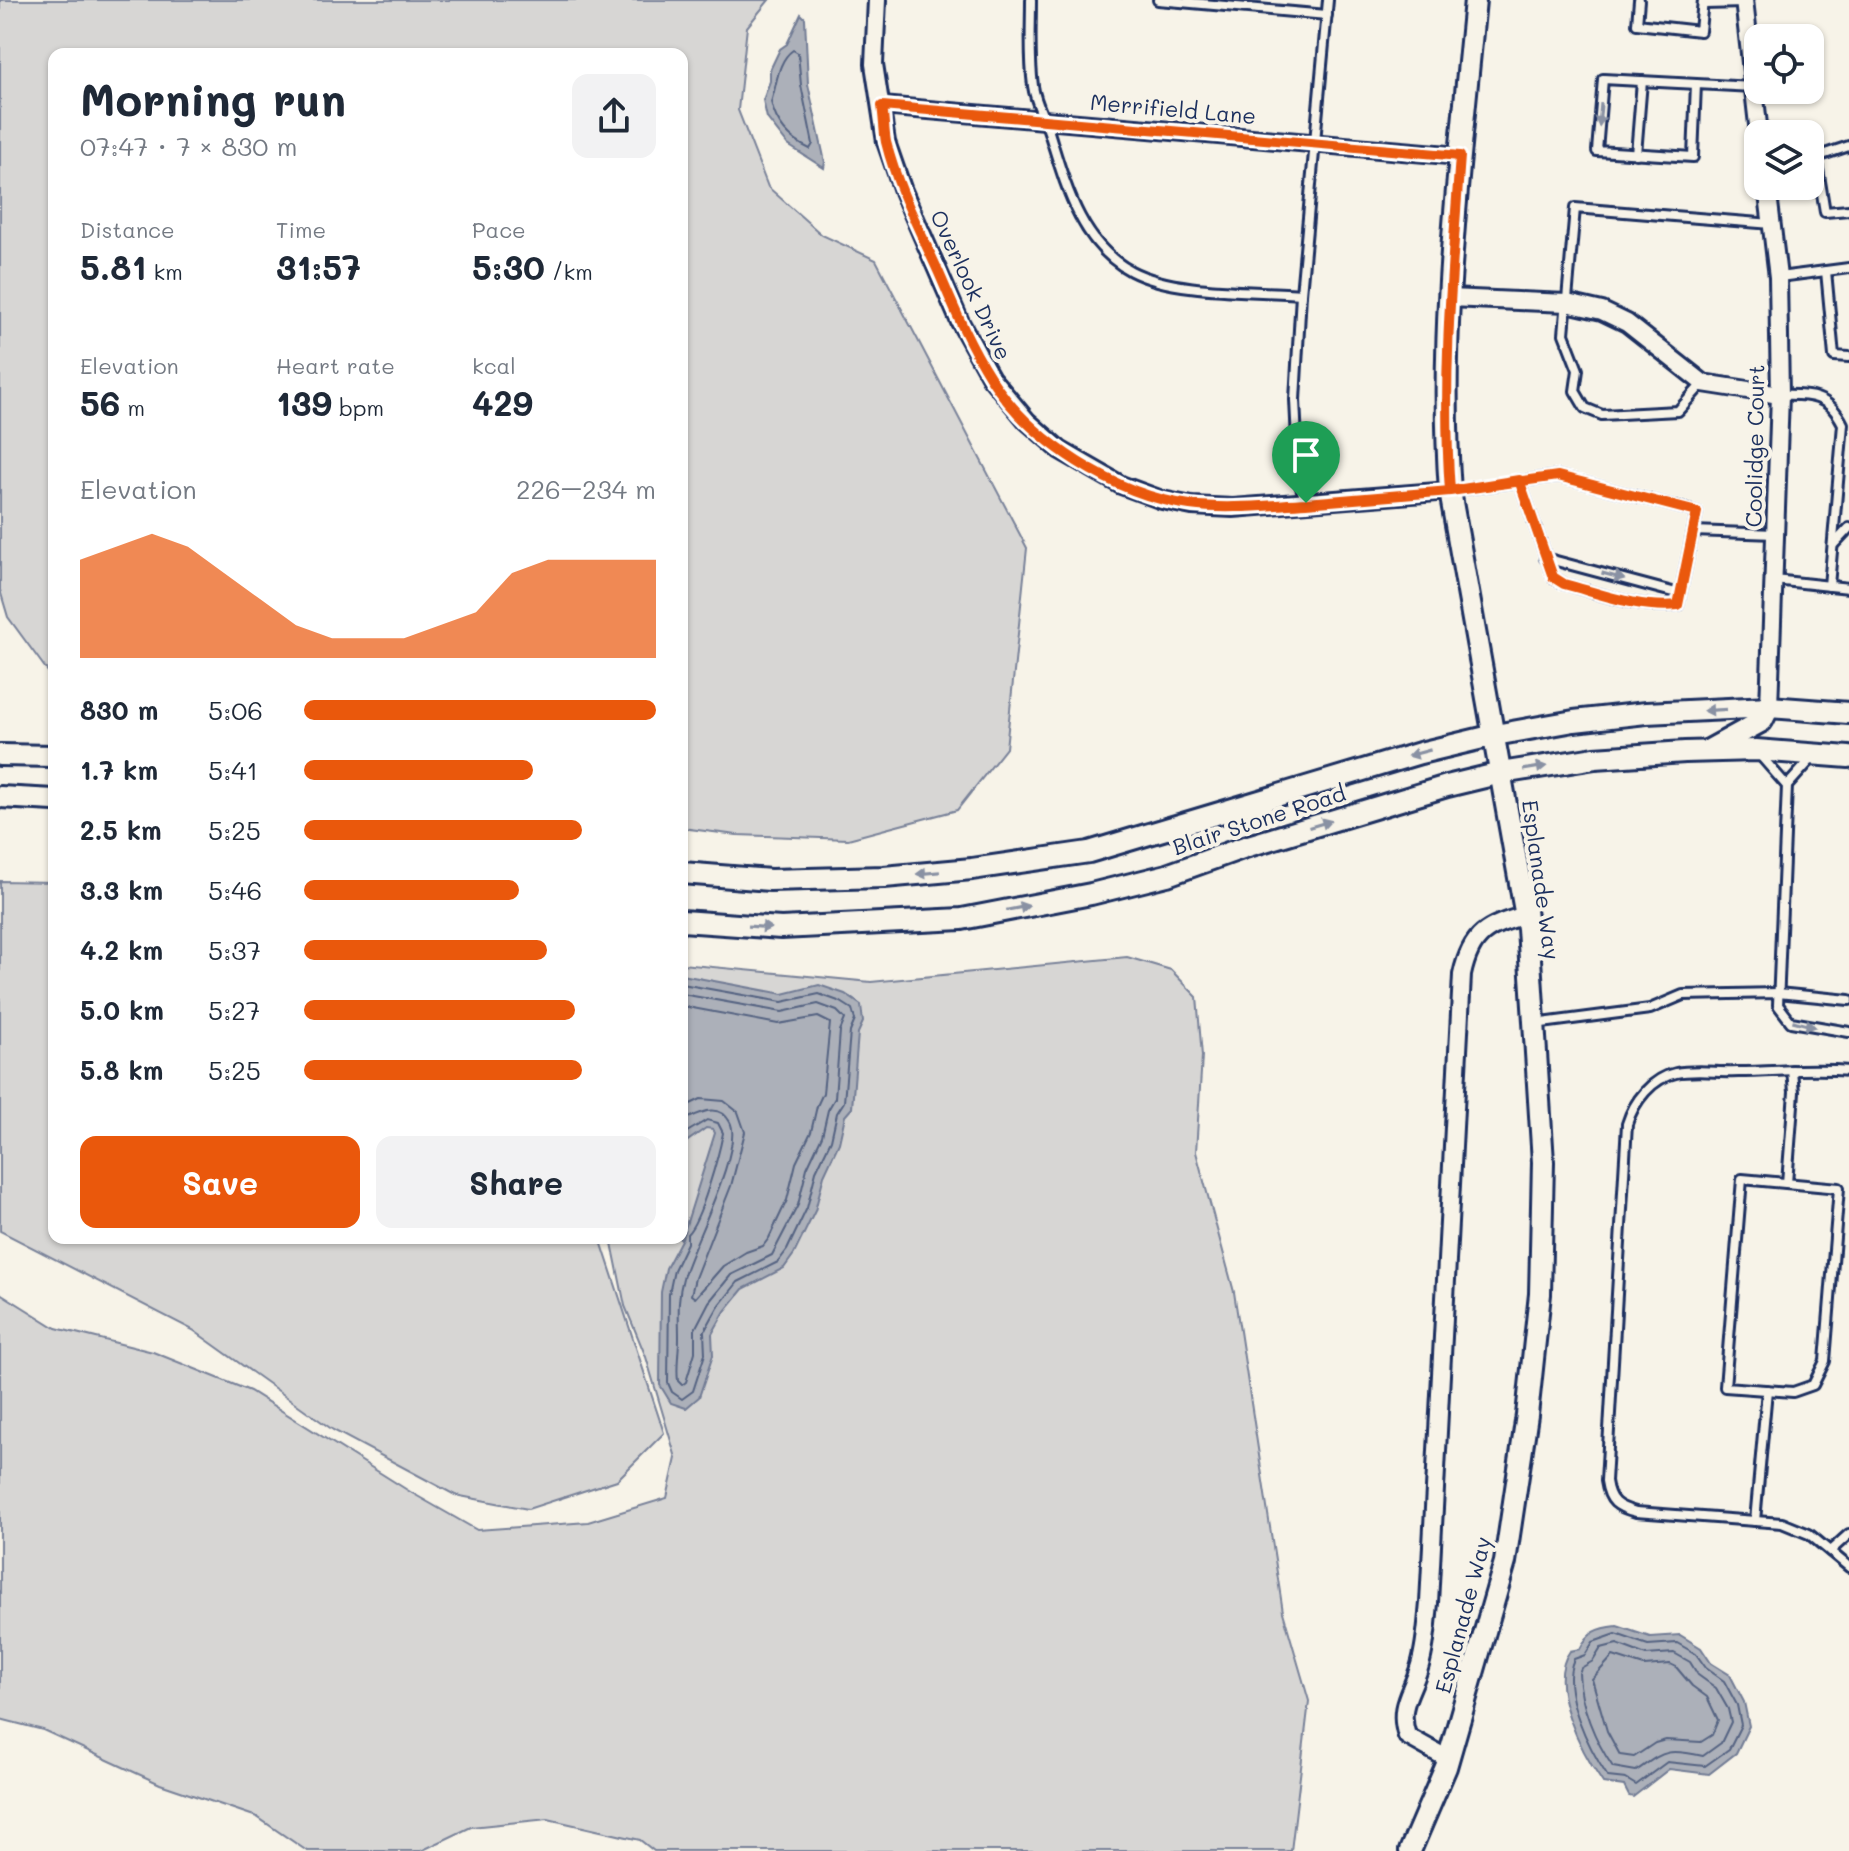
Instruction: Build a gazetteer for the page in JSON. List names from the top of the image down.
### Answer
{
  "streets": {
    "street": [
      "Merrifield Lane",
      "Overlook Drive",
      "Coolidge Court",
      "Blair Stone Road",
      "Esplanade Way"
    ]
  },
  "crossings": [
    ["Merrifield Lane", "Overlook Drive"],
    ["Merrifield Lane", "Esplanade Way"],
    ["Overlook Drive", "Esplanade Way"],
    ["Coolidge Court", "Blair Stone Road"],
    ["Blair Stone Road", "Esplanade Way"]
  ],
  "page": {
    "heading": ["Morning run", "07:47 · 7 × 830 m"],
    "stats": [
      ["Distance", "5.81 km"],
      ["Time", "31:57"],
      ["Pace", "5:30 /km"],
      ["Elevation", "56 m"],
      ["Heart rate", "139 bpm"],
      ["kcal", "429"]
    ],
    "chart": ["Elevation", "226–234 m"],
    "list": [
      {
        "name": "830 m",
        "note": "5:06"
      },
      {
        "name": "1.7 km",
        "note": "5:41"
      },
      {
        "name": "2.5 km",
        "note": "5:25"
      },
      {
        "name": "3.3 km",
        "note": "5:46"
      },
      {
        "name": "4.2 km",
        "note": "5:37"
      },
      {
        "name": "5.0 km",
        "note": "5:27"
      },
      {
        "name": "5.8 km",
        "note": "5:25"
      }
    ],
    "buttons": ["Save", "Share"]
  }
}
